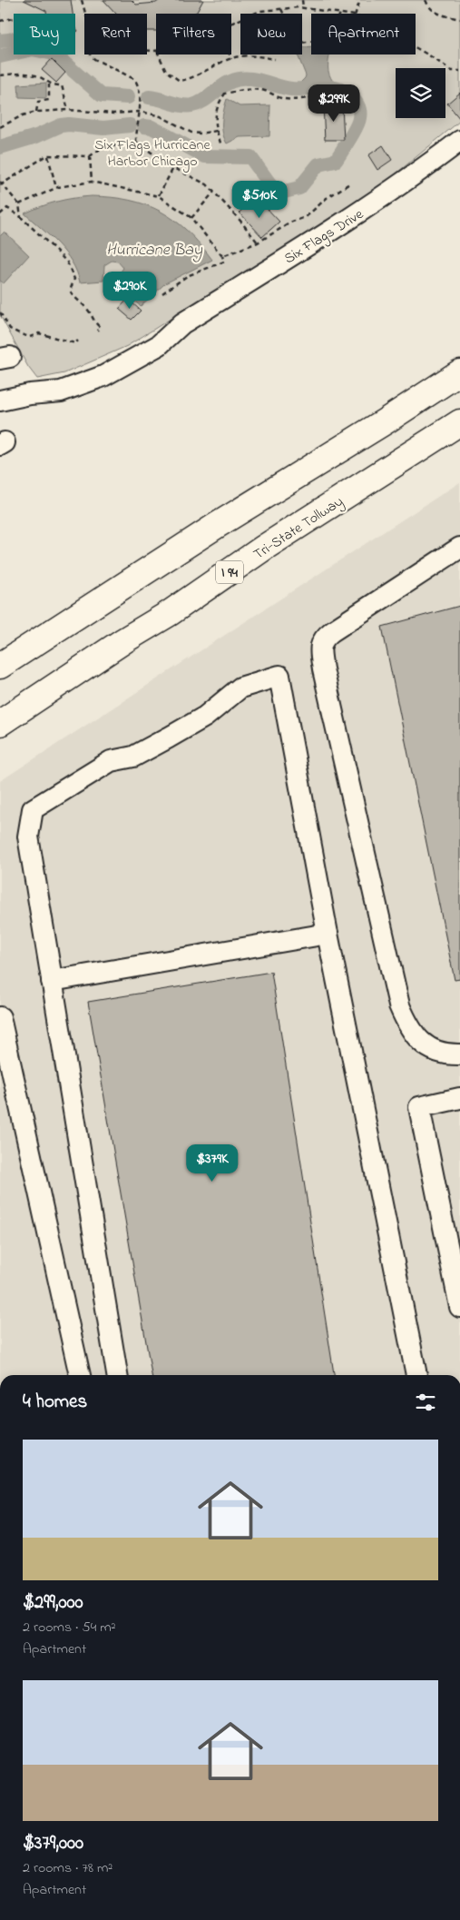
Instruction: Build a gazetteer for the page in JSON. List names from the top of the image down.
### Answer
{
  "streets": {
    "highway": ["Tri-State Tollway", "I 94"],
    "street": ["Six Flags Drive"]
  },
  "water": ["Hurricane Bay"],
  "parks": ["Six Flags Hurricane Harbor Chicago"],
  "page": {
    "chip": [
      "Buy",
      "Rent",
      "Filters",
      "New",
      "Apartment"
    ],
    "price": [
      "$299K",
      "$510K",
      "$290K",
      "$379K"
    ],
    "heading": "4 homes",
    "list": [
      {
        "name": "$299,000",
        "note": "2 rooms · 54 m² · Apartment"
      },
      {
        "name": "$379,000",
        "note": "2 rooms · 78 m² · Apartment"
      }
    ]
  }
}
